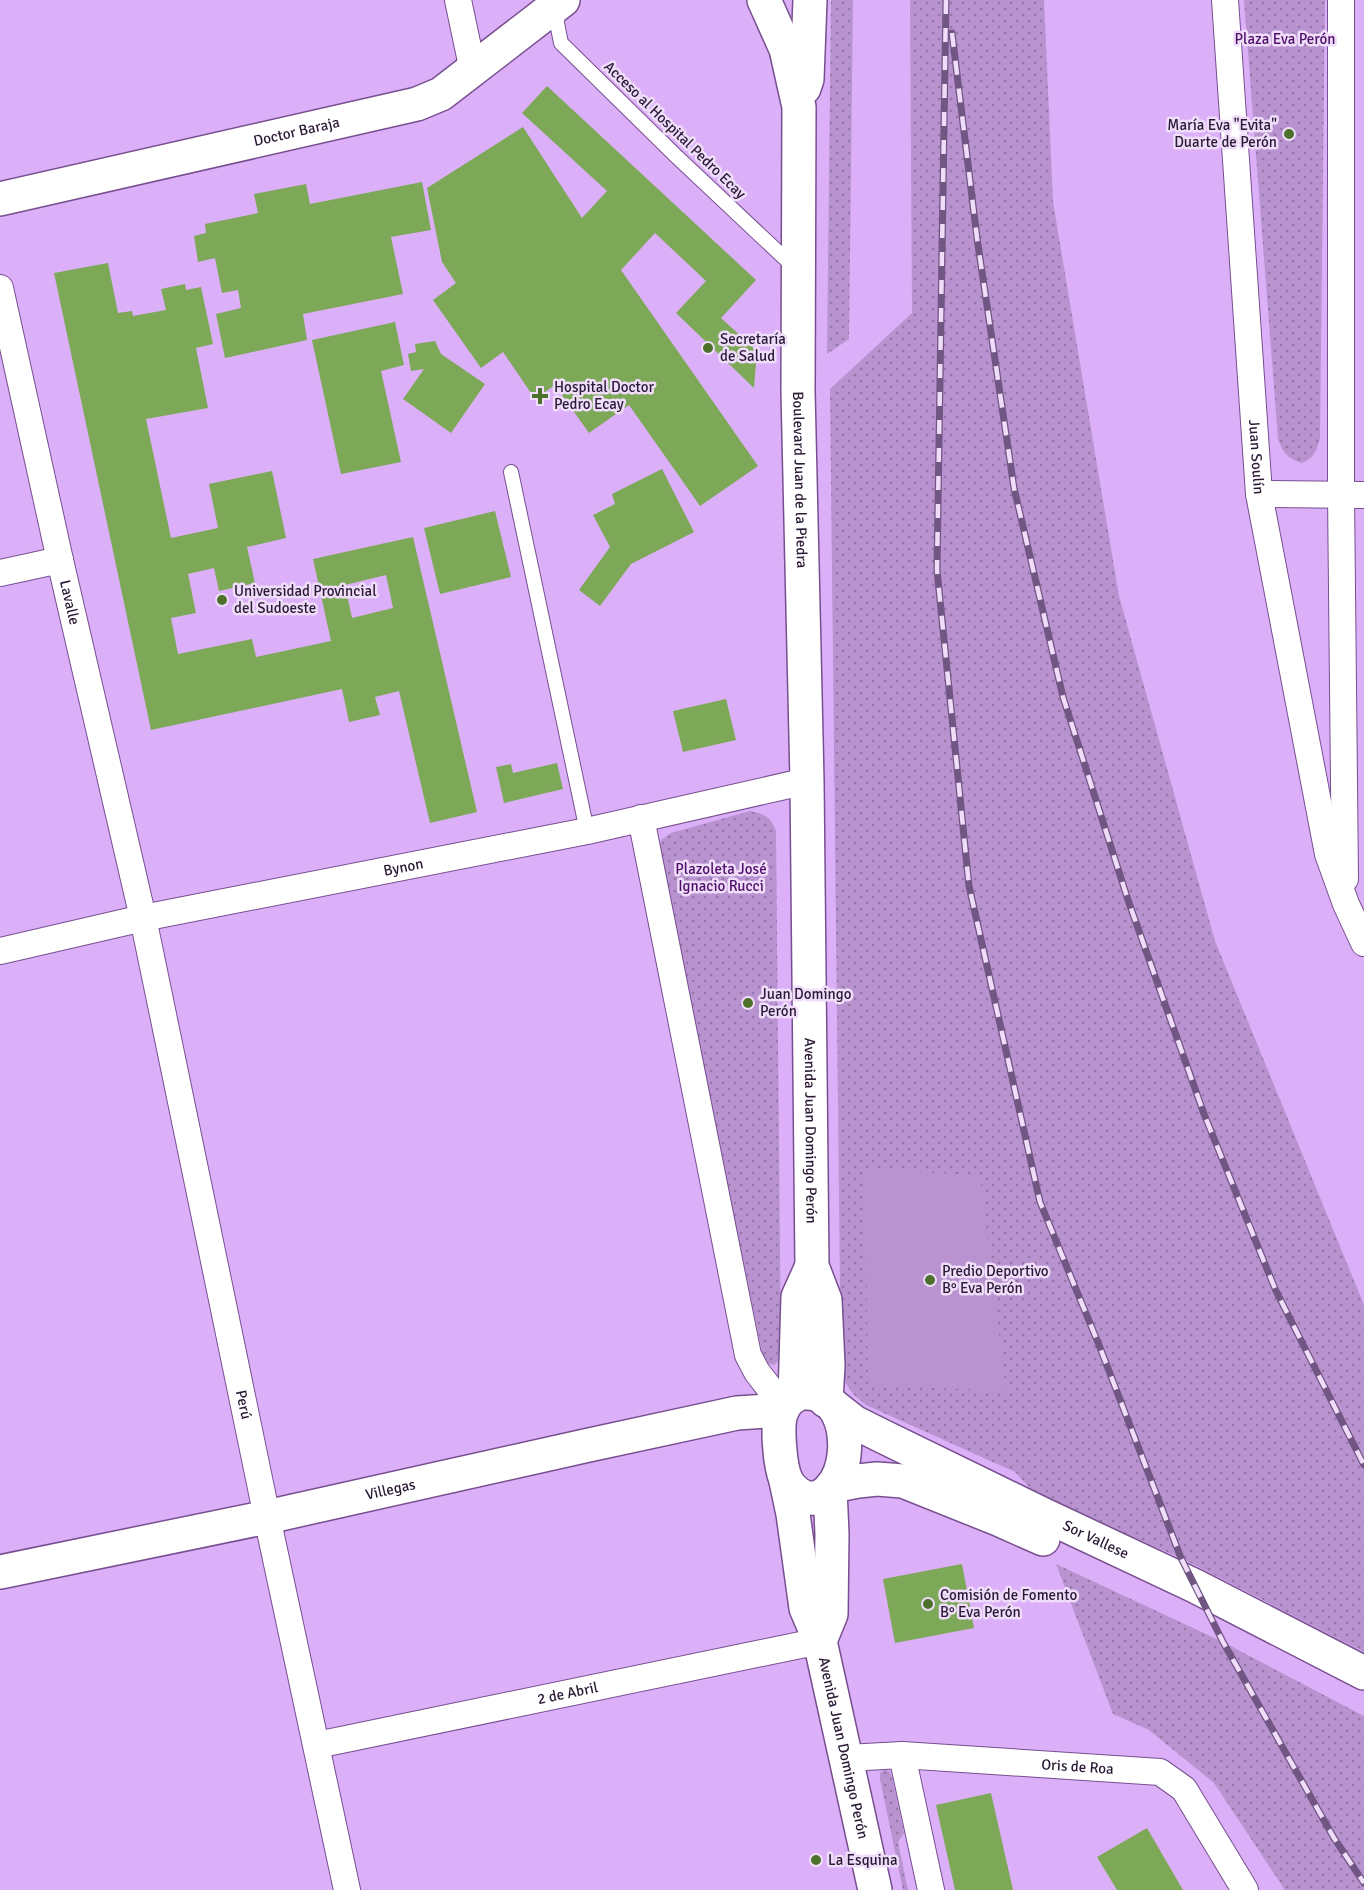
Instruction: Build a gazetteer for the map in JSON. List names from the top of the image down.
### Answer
{
  "streets": {
    "street": [
      "Doctor Baraja",
      "Juan Soulín",
      "Boulevard Juan de la Piedra",
      "Lavalle",
      "Bynon",
      "Avenida Juan Domingo Perón",
      "Perú",
      "Villegas",
      "Sor Vallese",
      "2 de Abril",
      "Oris de Roa"
    ],
    "lane": ["Acceso al Hospital Pedro Ecay"]
  },
  "crossings": [
    ["Acceso al Hospital Pedro Ecay", "Doctor Baraja"],
    ["Acceso al Hospital Pedro Ecay", "Boulevard Juan de la Piedra"],
    ["Boulevard Juan de la Piedra", "Bynon"],
    ["Boulevard Juan de la Piedra", "Avenida Juan Domingo Perón"],
    ["Lavalle", "Bynon"],
    ["Lavalle", "Perú"],
    ["Bynon", "Avenida Juan Domingo Perón"],
    ["Bynon", "Perú"],
    ["Avenida Juan Domingo Perón", "Villegas"],
    ["Avenida Juan Domingo Perón", "Sor Vallese"],
    ["Avenida Juan Domingo Perón", "2 de Abril"],
    ["Avenida Juan Domingo Perón", "Oris de Roa"],
    ["Perú", "Villegas"],
    ["Perú", "2 de Abril"],
    ["Villegas", "Sor Vallese"]
  ],
  "parks": ["Plaza Eva Perón", "Plazoleta José Ignacio Rucci"],
  "places": {
    "other": [
      "María Eva \"Evita\" Duarte de Perón",
      "Secretaría de Salud",
      "Universidad Provincial del Sudoeste",
      "Juan Domingo Perón",
      "Predio Deportivo B° Eva Perón",
      "Comisión de Fomento B° Eva Perón",
      "La Esquina"
    ],
    "health": ["Hospital Doctor Pedro Ecay"]
  }
}
